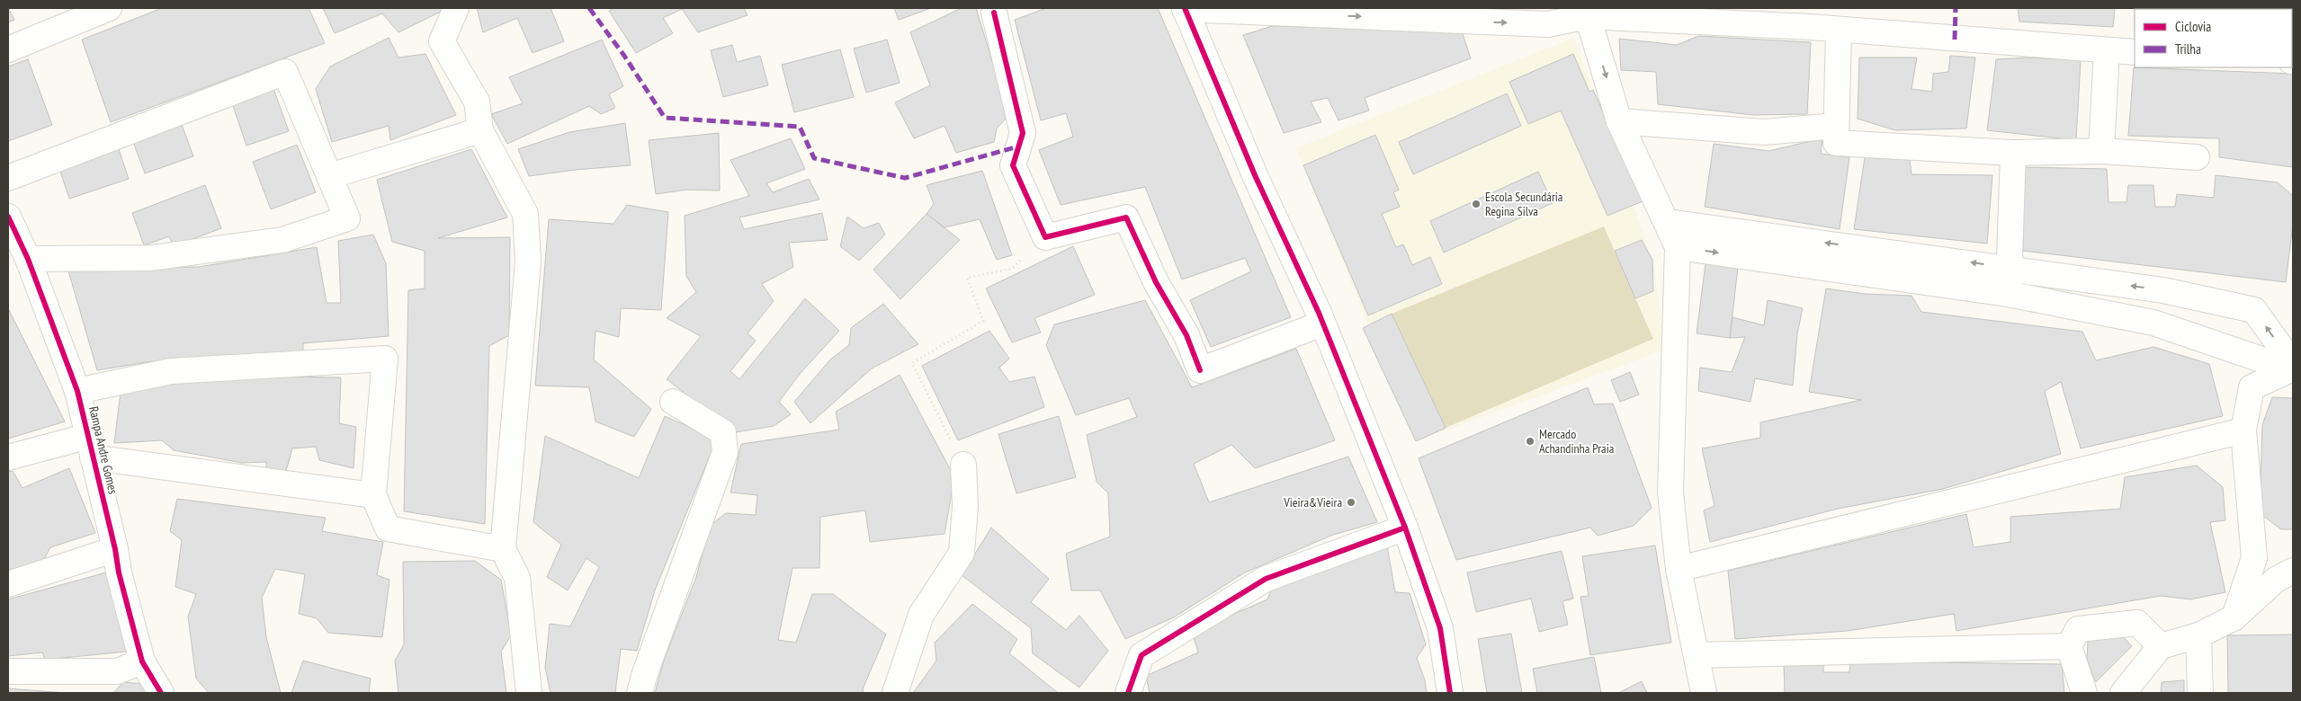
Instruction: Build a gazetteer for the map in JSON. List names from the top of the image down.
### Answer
{
  "streets": {
    "street": ["Rampa Andre Gomes"]
  },
  "places": ["Escola Secundária Regina Silva", "Mercado Achandinha Praia", "Vieira&Vieira"],
  "legend": ["Ciclovia", "Trilha"]
}
